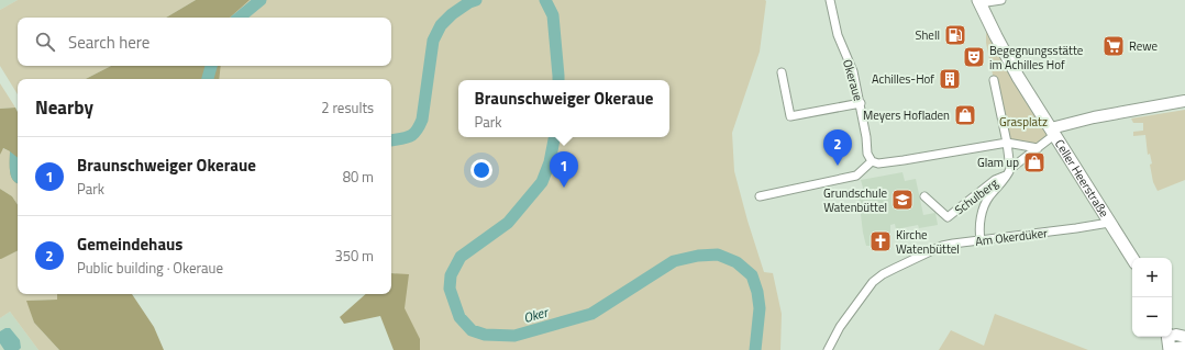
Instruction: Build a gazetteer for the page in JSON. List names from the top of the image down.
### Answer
{
  "streets": {
    "main road": ["Celler Heerstraße"],
    "street": ["Okeraue", "Schulberg", "Am Okerdüker"]
  },
  "crossings": [
    ["Celler Heerstraße", "Am Okerdüker"],
    ["Schulberg", "Am Okerdüker"]
  ],
  "water": ["Oker"],
  "parks": ["Grasplatz"],
  "places": {
    "fuel station": ["Shell"],
    "supermarket": ["Rewe"],
    "theatre": ["Begegnungsstätte im Achilles Hof"],
    "building": ["Achilles-Hof"],
    "shop": ["Meyers Hofladen", "Glam up"],
    "school or university": ["Grundschule Watenbüttel"],
    "church": ["Kirche Watenbüttel"]
  },
  "page": {
    "search": "Search here",
    "heading": ["Nearby", "2 results"],
    "popup": ["Braunschweiger Okeraue", "Park"],
    "pins": ["2", "1"],
    "list": [
      {
        "mark": "1",
        "name": "Braunschweiger Okeraue",
        "note": "Park",
        "value": "80 m"
      },
      {
        "mark": "2",
        "name": "Gemeindehaus",
        "note": "Public building · Okeraue",
        "value": "350 m"
      }
    ],
    "map_buttons": ["+", "−"]
  }
}
